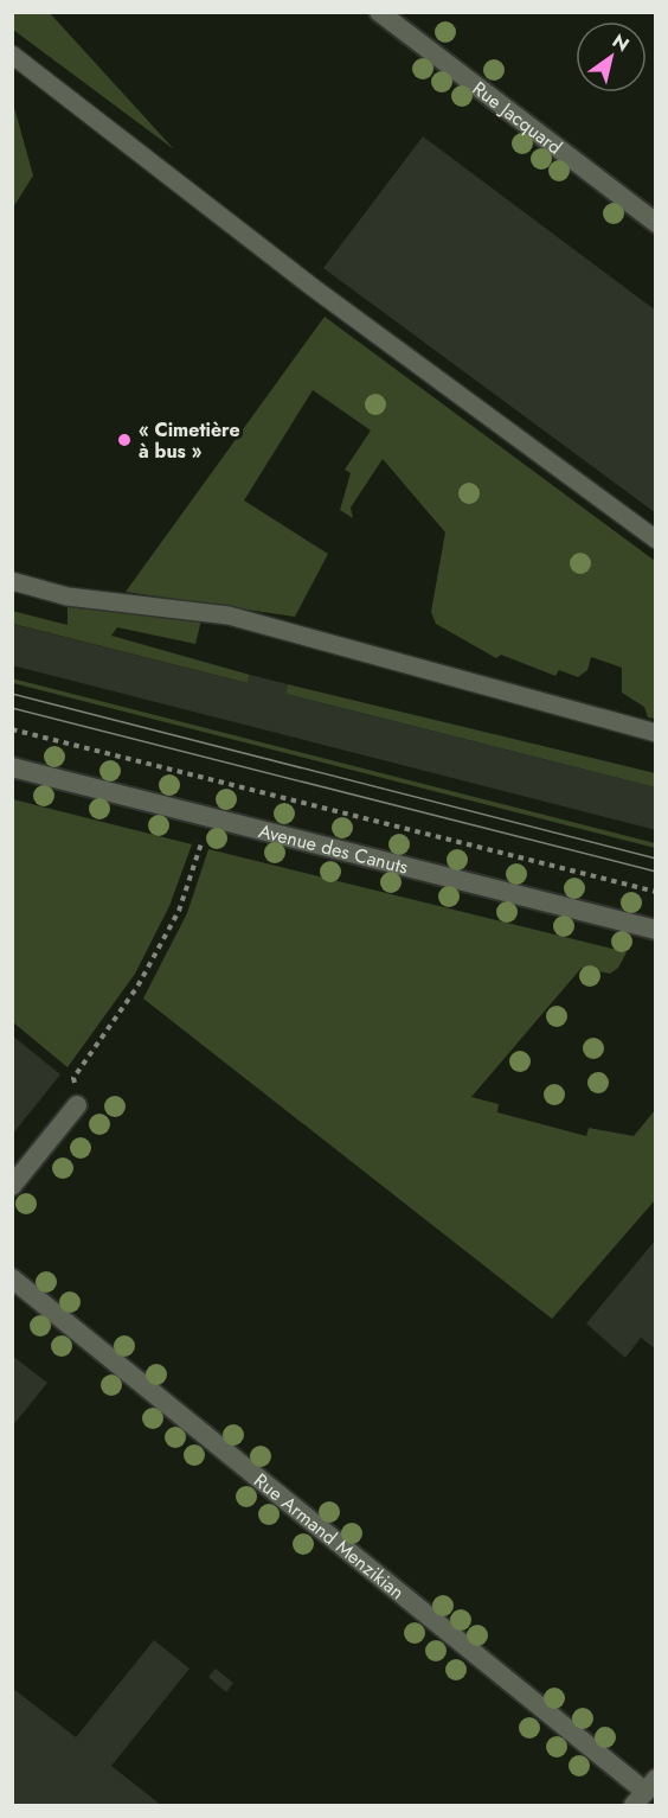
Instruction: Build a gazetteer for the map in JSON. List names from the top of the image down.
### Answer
{
  "streets": {
    "street": ["Rue Jacquard", "Avenue des Canuts", "Rue Armand Menzikian"]
  },
  "places": ["« Cimetière à bus »"],
  "north": "top right"
}
